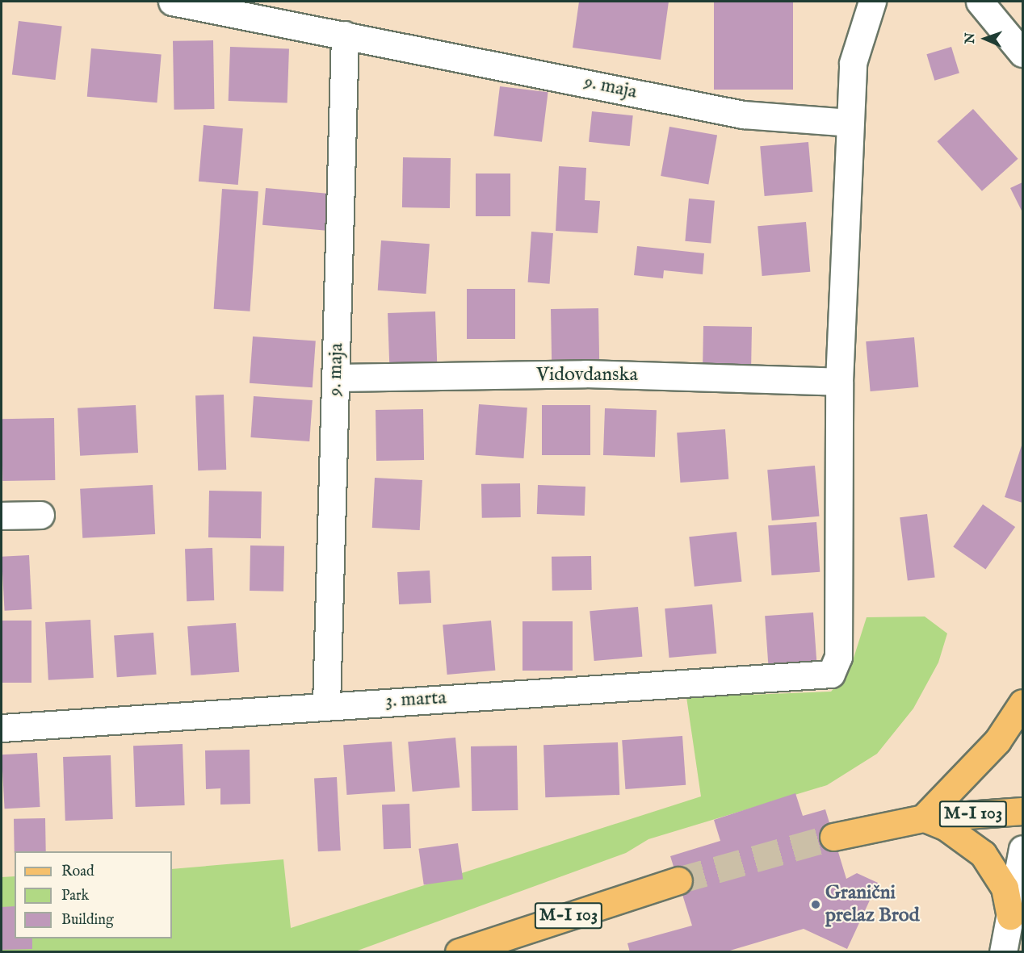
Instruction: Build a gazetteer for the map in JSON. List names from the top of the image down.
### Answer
{
  "streets": {
    "main road": ["M-I 103"],
    "street": ["9. maja", "Vidovdanska", "3. marta"]
  },
  "crossings": [
    ["9. maja", "Vidovdanska"],
    ["9. maja", "3. marta"],
    ["Vidovdanska", "3. marta"]
  ],
  "places": ["Granični prelaz Brod"],
  "legend": ["Road", "Park", "Building"],
  "north": "left"
}
